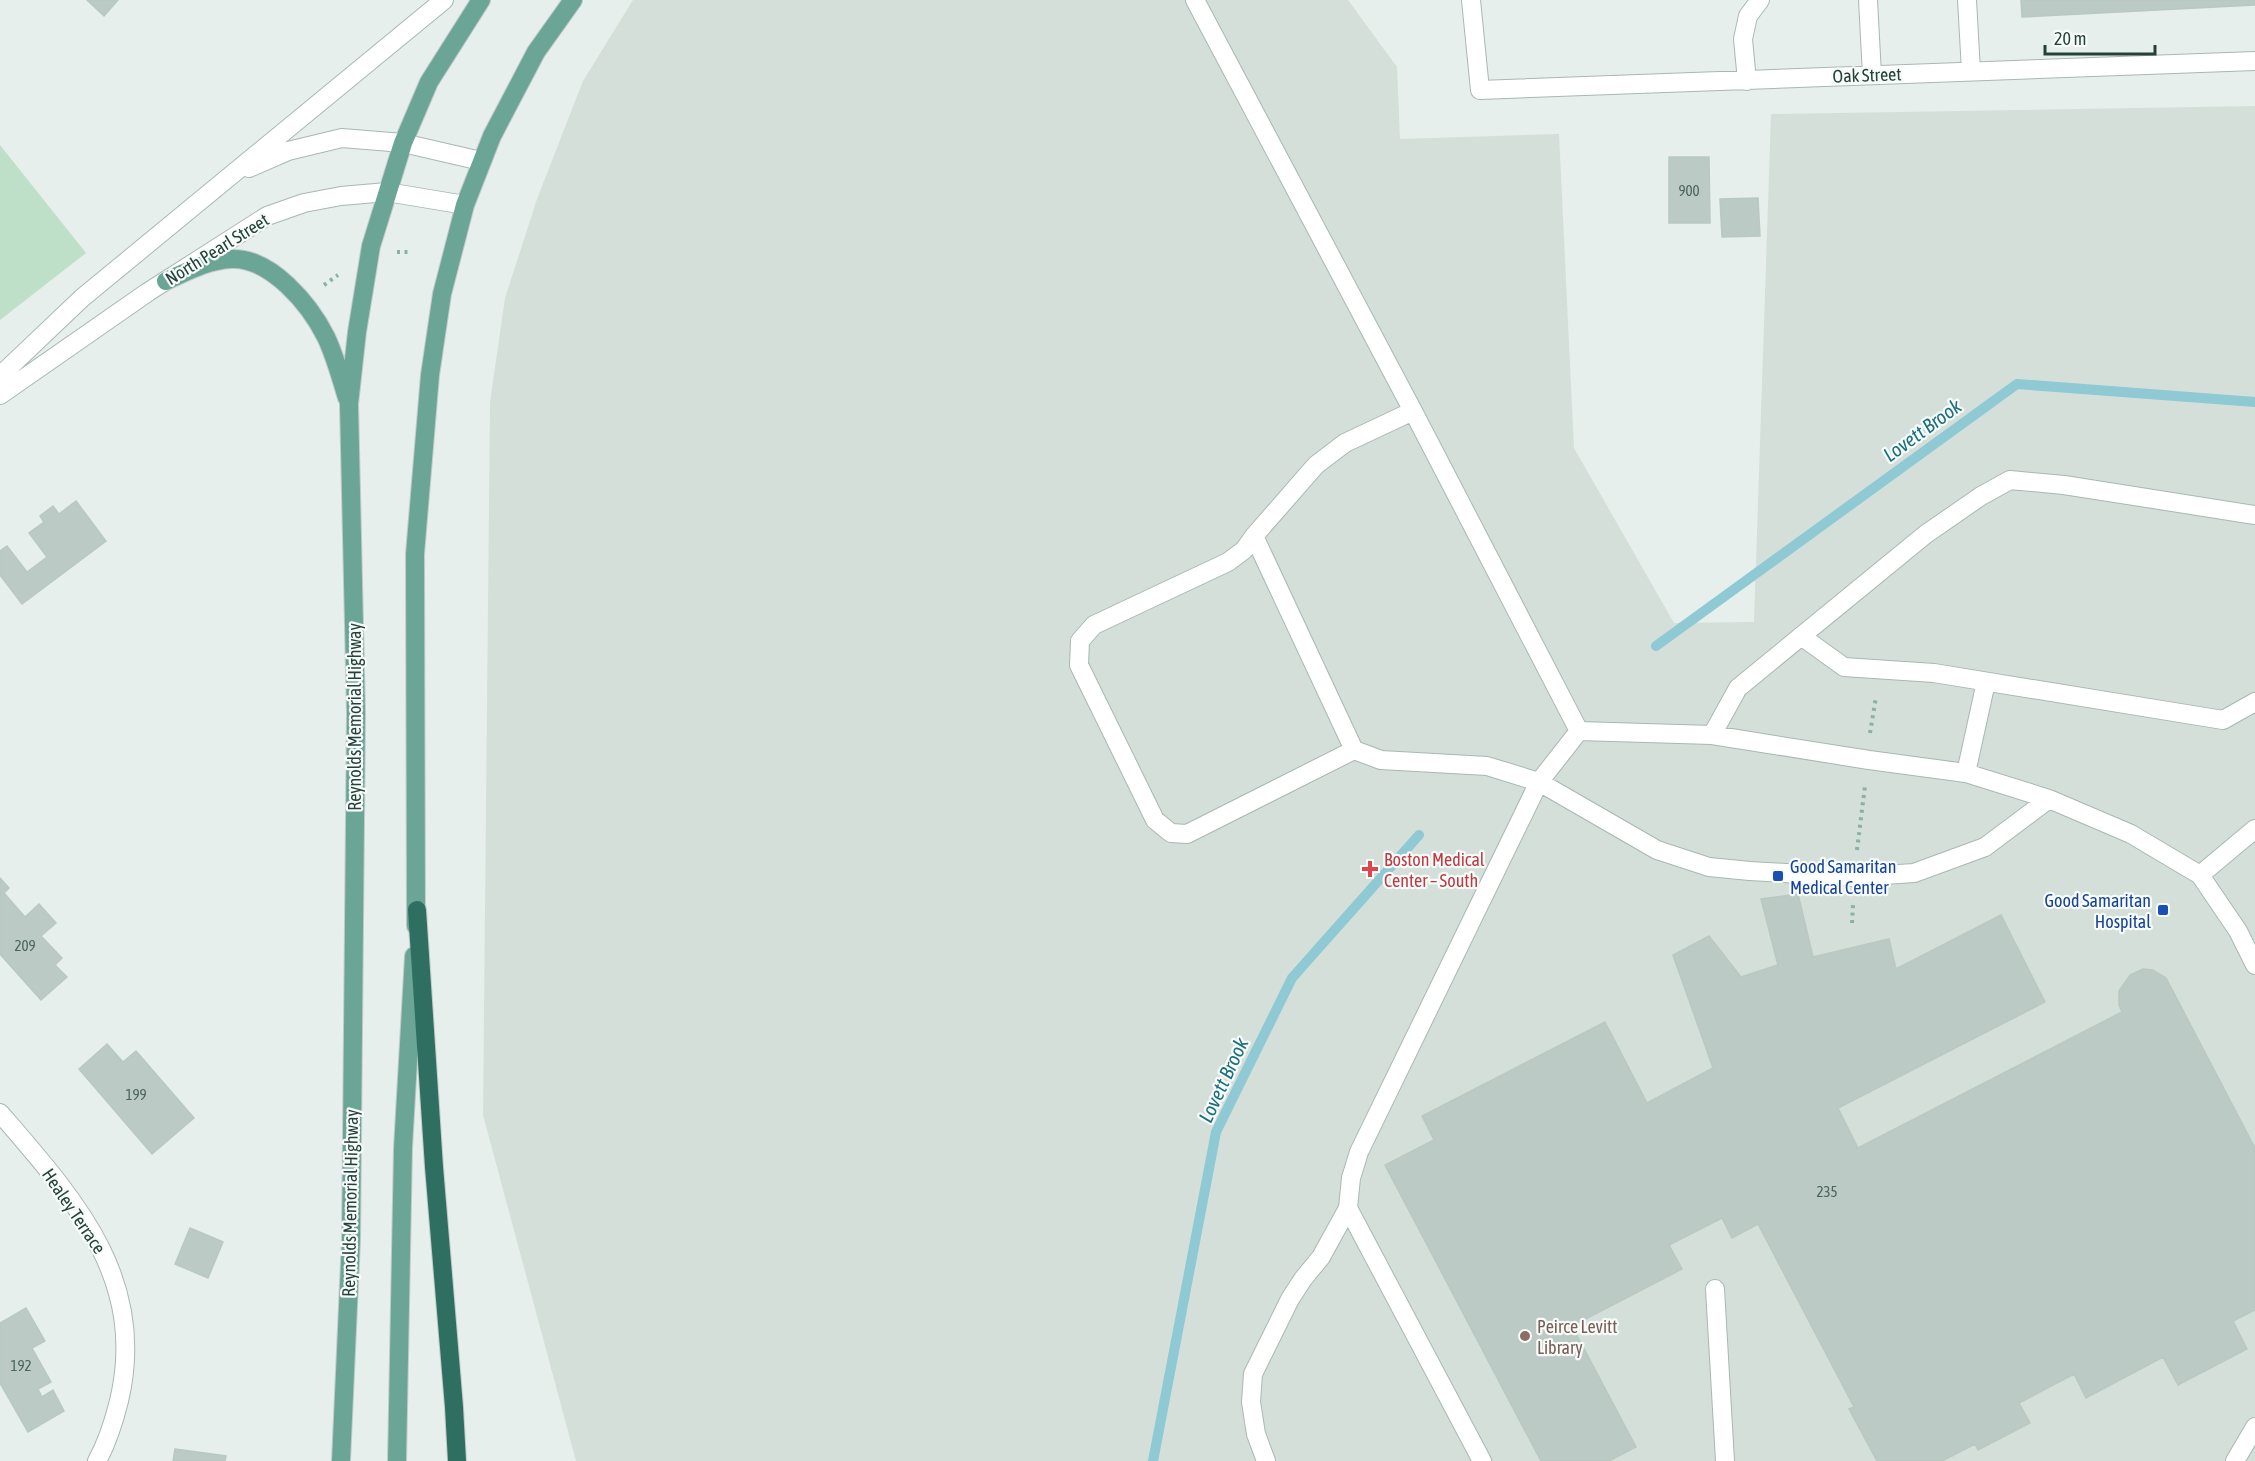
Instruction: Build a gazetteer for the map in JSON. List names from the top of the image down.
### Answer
{
  "streets": {
    "main road": ["Reynolds Memorial Highway"],
    "street": ["Oak Street", "North Pearl Street", "Healey Terrace"]
  },
  "crossings": [
    ["North Pearl Street", "Reynolds Memorial Highway"]
  ],
  "water": ["Lovett Brook"],
  "places": {
    "health": ["Boston Medical Center – South"],
    "transit": ["Good Samaritan Medical Center", "Good Samaritan Hospital"],
    "other": ["Peirce Levitt Library"]
  },
  "house_numbers": [
    "900",
    "209",
    "199",
    "235",
    "192"
  ],
  "scale_bar": "20 m"
}
